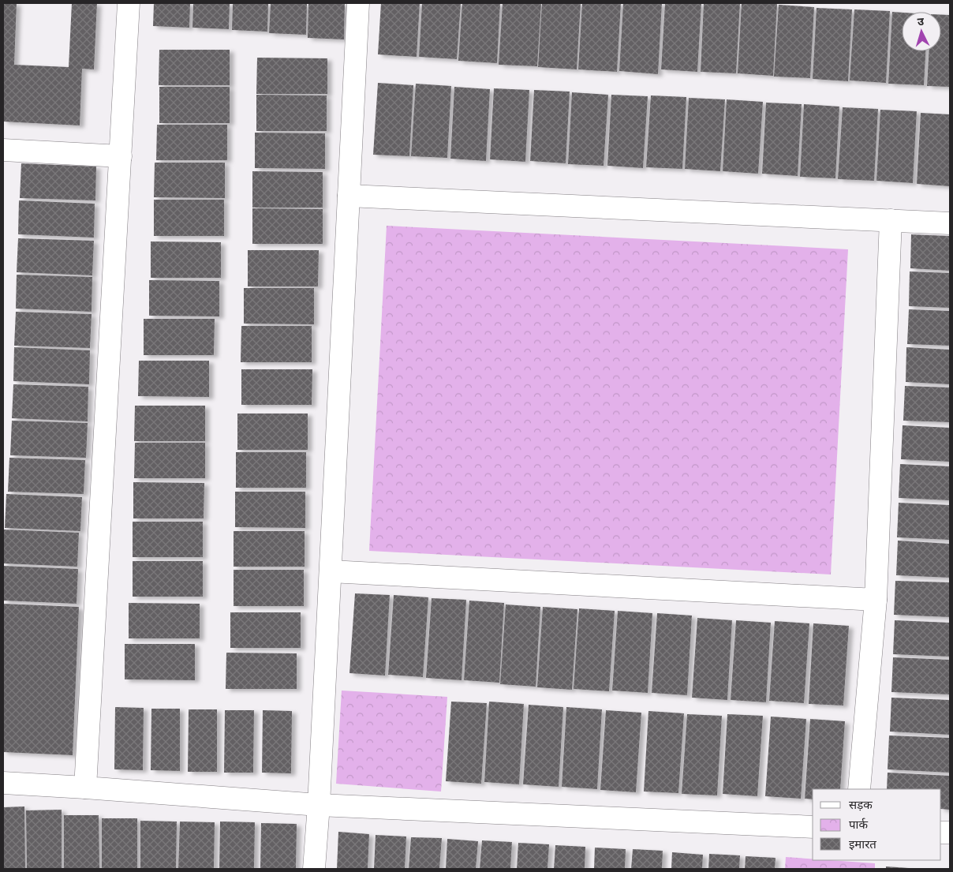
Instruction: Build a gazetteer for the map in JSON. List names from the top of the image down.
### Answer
{
  "legend": ["सड़क", "पार्क", "इमारत"],
  "north": "top"
}
